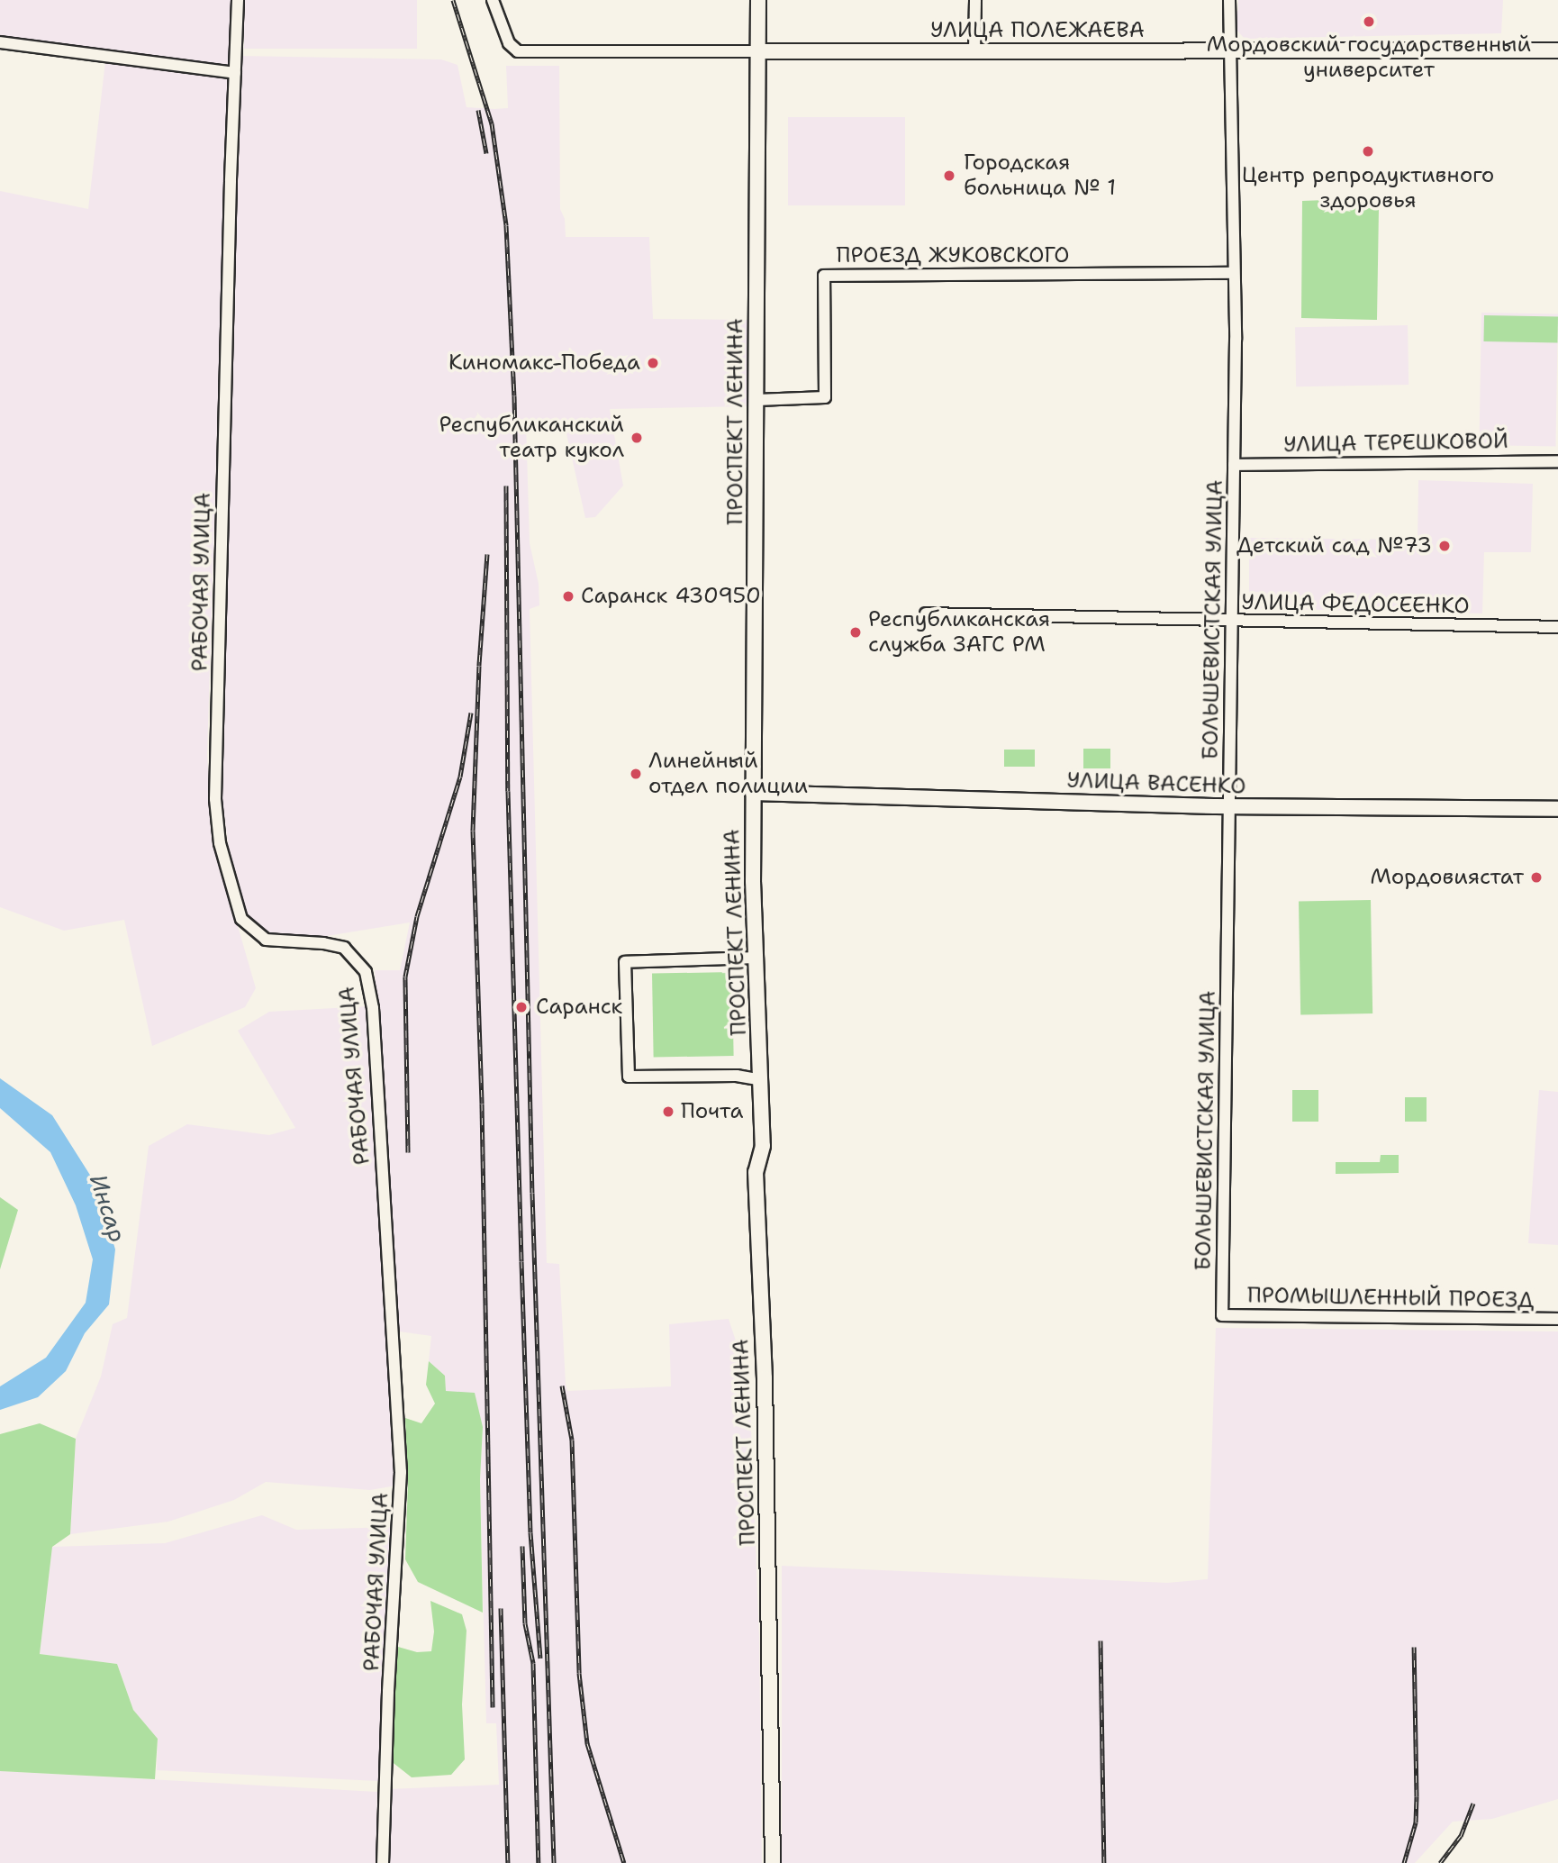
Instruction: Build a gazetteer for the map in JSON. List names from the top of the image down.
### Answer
{
  "streets": {
    "main road": ["УЛИЦА ПОЛЕЖАЕВА", "ПРОСПЕКТ ЛЕНИНА", "УЛИЦА ВАСЕНКО"],
    "street": [
      "ПРОЕЗД ЖУКОВСКОГО",
      "УЛИЦА ТЕРЕШКОВОЙ",
      "РАБОЧАЯ УЛИЦА",
      "УЛИЦА ФЕДОСЕЕНКО",
      "БОЛЬШЕВИСТСКАЯ УЛИЦА",
      "ПРОМЫШЛЕННЫЙ ПРОЕЗД"
    ]
  },
  "crossings": [
    ["УЛИЦА ПОЛЕЖАЕВА", "ПРОСПЕКТ ЛЕНИНА"],
    ["УЛИЦА ПОЛЕЖАЕВА", "БОЛЬШЕВИСТСКАЯ УЛИЦА"],
    ["ПРОЕЗД ЖУКОВСКОГО", "ПРОСПЕКТ ЛЕНИНА"],
    ["ПРОЕЗД ЖУКОВСКОГО", "БОЛЬШЕВИСТСКАЯ УЛИЦА"],
    ["ПРОСПЕКТ ЛЕНИНА", "УЛИЦА ВАСЕНКО"],
    ["УЛИЦА ТЕРЕШКОВОЙ", "БОЛЬШЕВИСТСКАЯ УЛИЦА"],
    ["УЛИЦА ФЕДОСЕЕНКО", "БОЛЬШЕВИСТСКАЯ УЛИЦА"],
    ["БОЛЬШЕВИСТСКАЯ УЛИЦА", "УЛИЦА ВАСЕНКО"],
    ["БОЛЬШЕВИСТСКАЯ УЛИЦА", "ПРОМЫШЛЕННЫЙ ПРОЕЗД"]
  ],
  "water": ["Инсар"],
  "places": [
    "Мордовский государственный университет",
    "Центр репродуктивного здоровья",
    "Городская больница № 1",
    "Киномакс-Победа",
    "Республиканский театр кукол",
    "Детский сад №73",
    "Саранск 430950",
    "Республиканская служба ЗАГС РМ",
    "Линейный отдел полиции",
    "Мордовиястат",
    "Саранск",
    "Почта"
  ]
}
